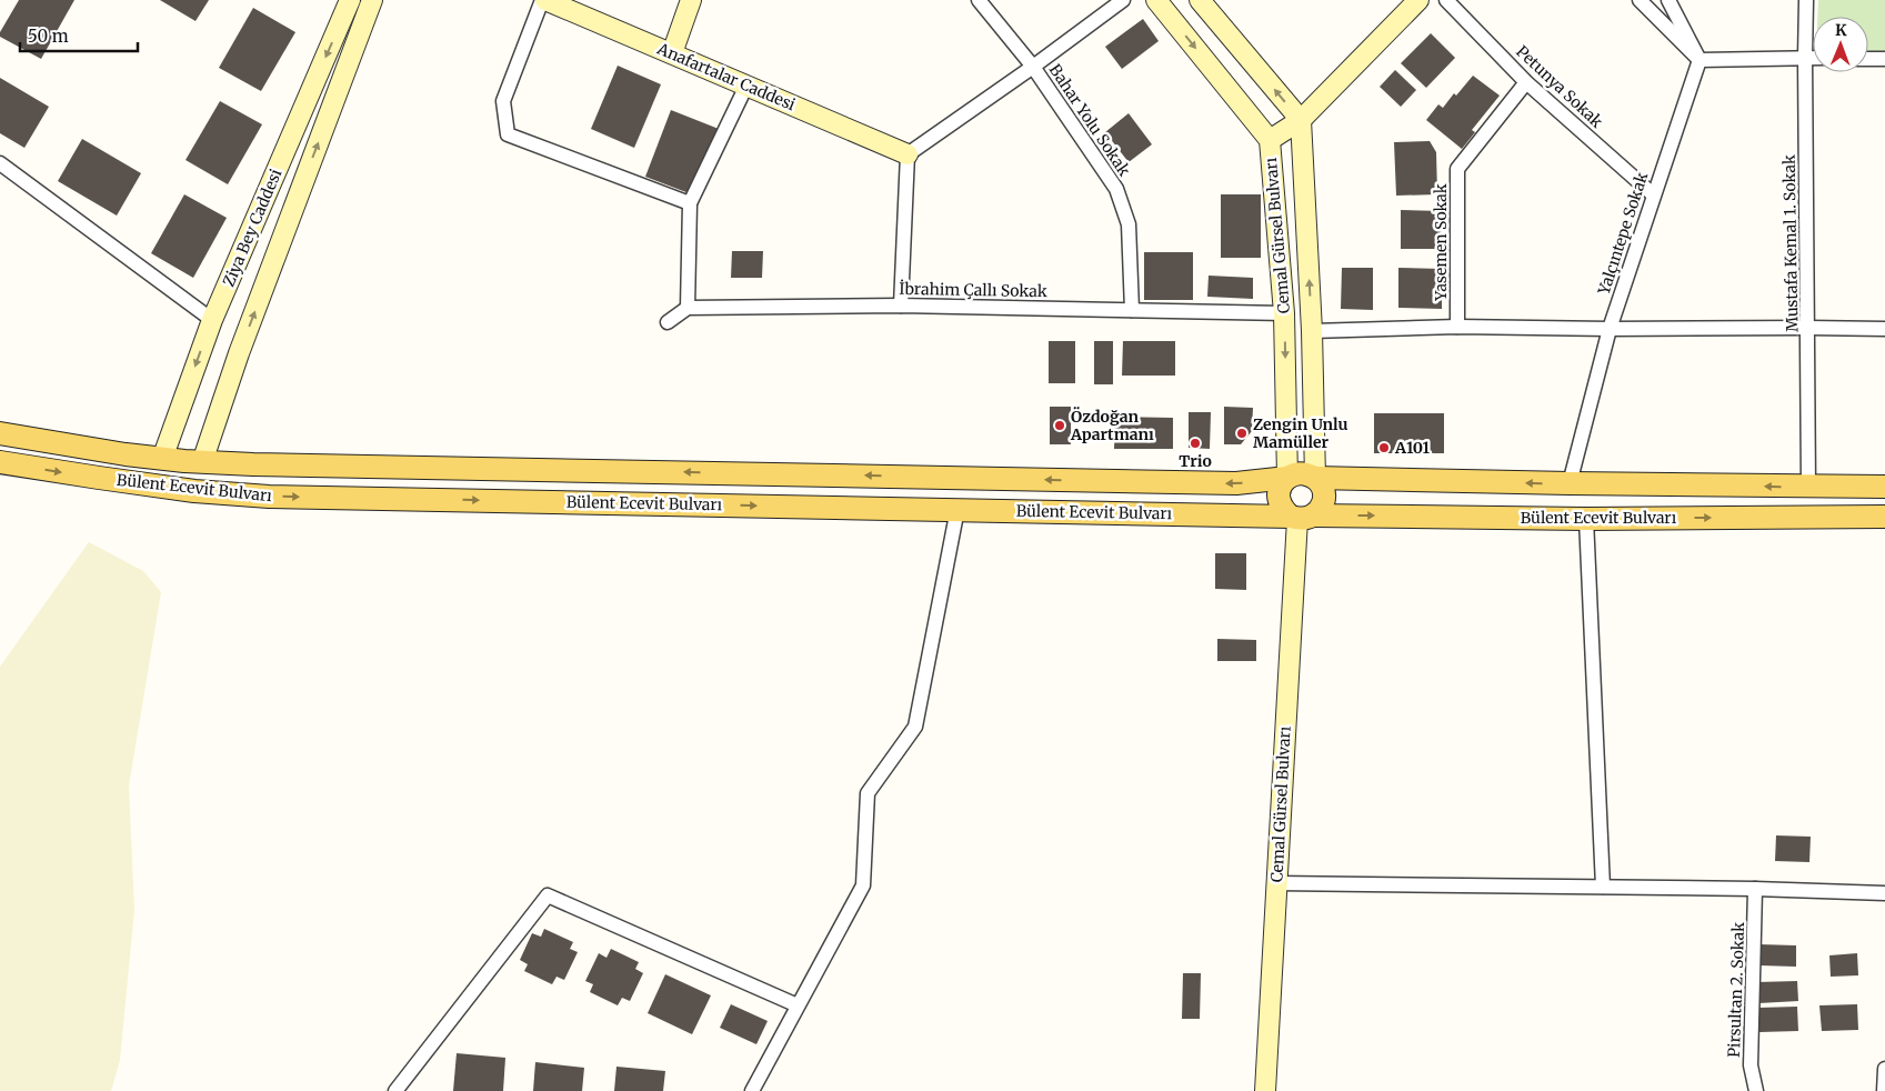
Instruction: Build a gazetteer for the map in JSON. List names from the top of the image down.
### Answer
{
  "streets": {
    "main road": ["Bülent Ecevit Bulvarı"],
    "street": [
      "Anafartalar Caddesi",
      "Petunya Sokak",
      "Bahar Yolu Sokak",
      "Ziya Bey Caddesi",
      "Yalçıntepe Sokak",
      "Cemal Gürsel Bulvarı",
      "Yasemen Sokak",
      "Mustafa Kemal 1. Sokak",
      "İbrahim Çallı Sokak",
      "Pirsultan 2. Sokak"
    ]
  },
  "crossings": [
    ["Petunya Sokak", "Yalçıntepe Sokak"],
    ["Petunya Sokak", "Yasemen Sokak"],
    ["Bahar Yolu Sokak", "İbrahim Çallı Sokak"],
    ["Cemal Gürsel Bulvarı", "İbrahim Çallı Sokak"],
    ["Cemal Gürsel Bulvarı", "Bülent Ecevit Bulvarı"]
  ],
  "places": [
    "Özdoğan Apartmanı",
    "Zengin Unlu Mamüller",
    "Trio",
    "A101"
  ],
  "scale_bar": "50 m",
  "north": "top"
}
